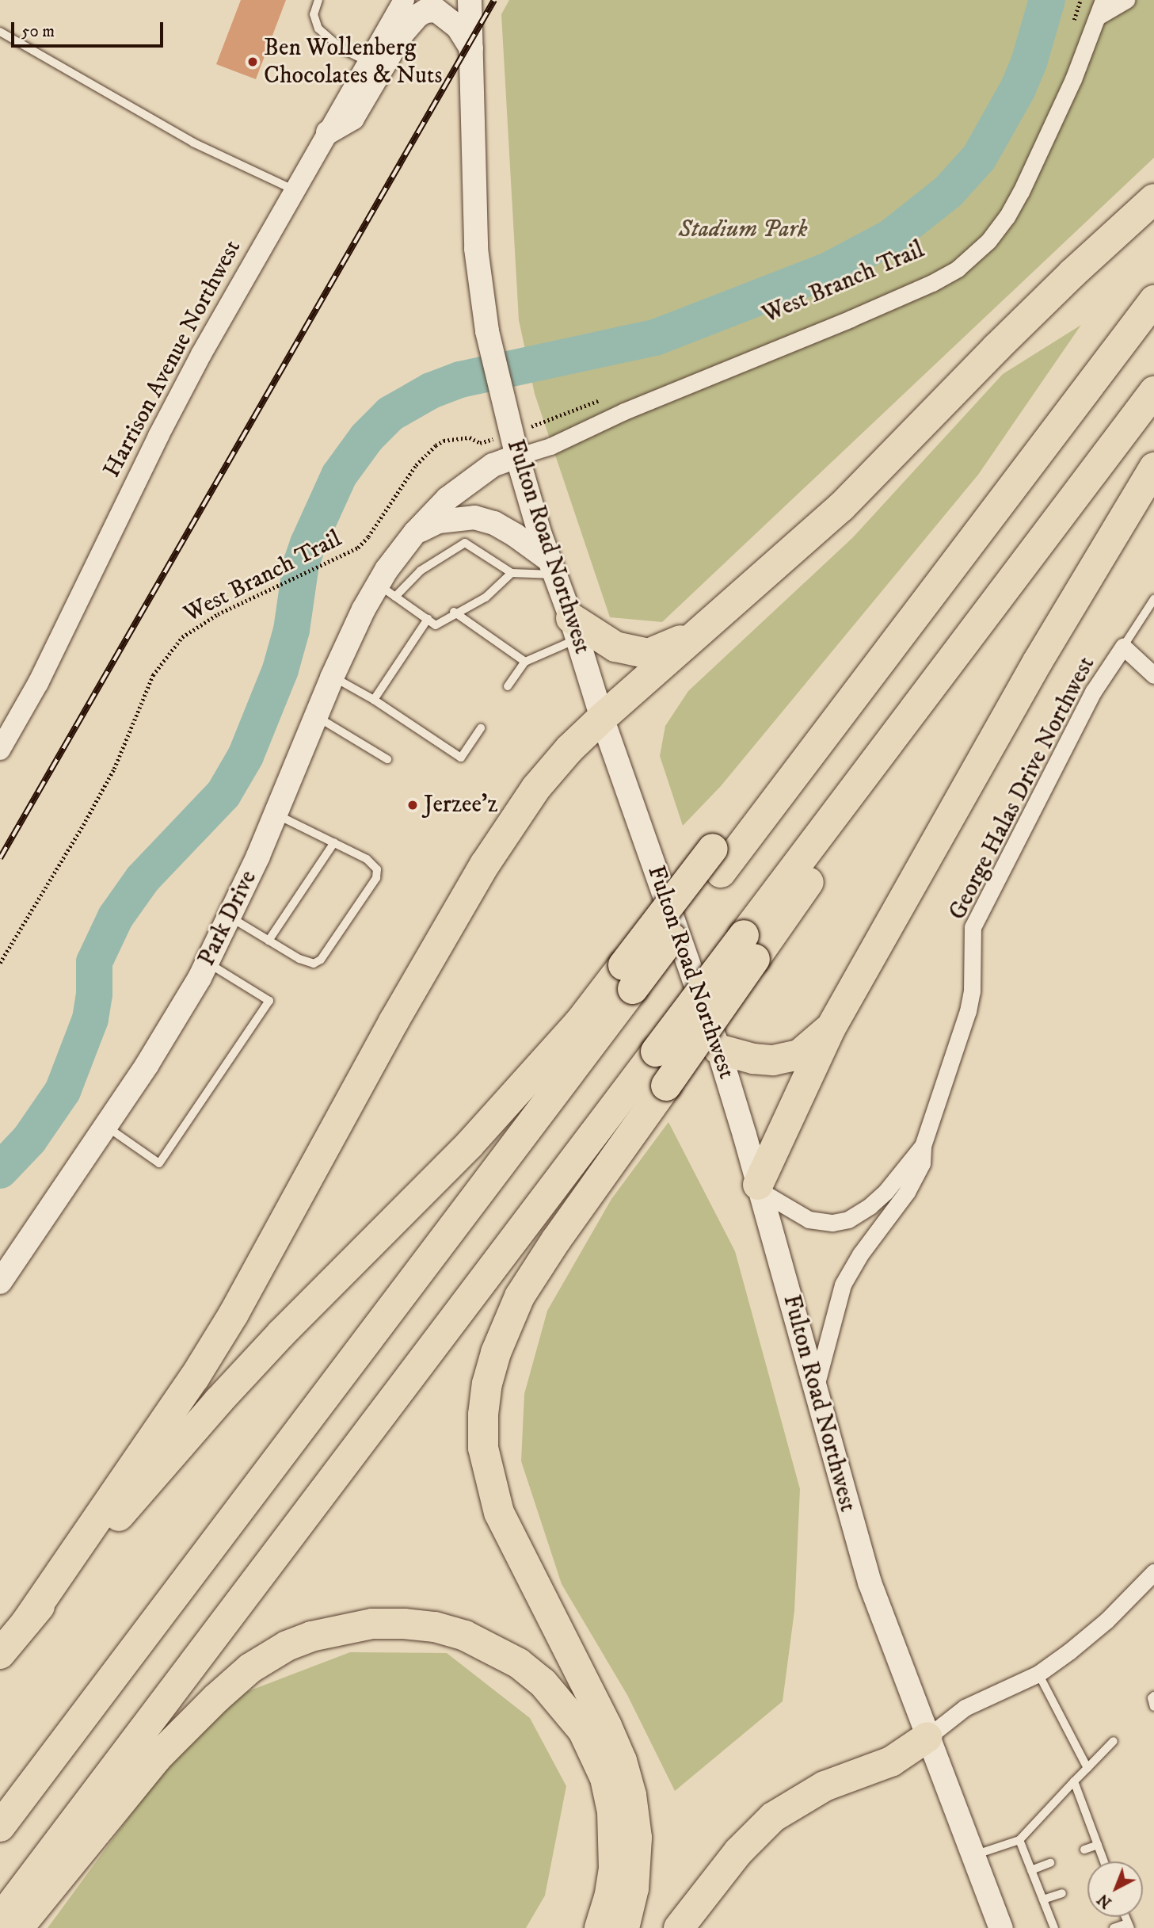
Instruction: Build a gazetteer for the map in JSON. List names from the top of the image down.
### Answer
{
  "streets": {
    "main road": ["Fulton Road Northwest", "Park Drive"],
    "street": ["Harrison Avenue Northwest", "George Halas Drive Northwest"],
    "path": ["West Branch Trail"]
  },
  "crossings": [
    ["Fulton Road Northwest", "George Halas Drive Northwest"],
    ["Fulton Road Northwest", "Park Drive"]
  ],
  "parks": ["Stadium Park"],
  "places": ["Ben Wollenberg Chocolates & Nuts", "Jerzee'z"],
  "scale_bar": "50 m",
  "north": "bottom left"
}
